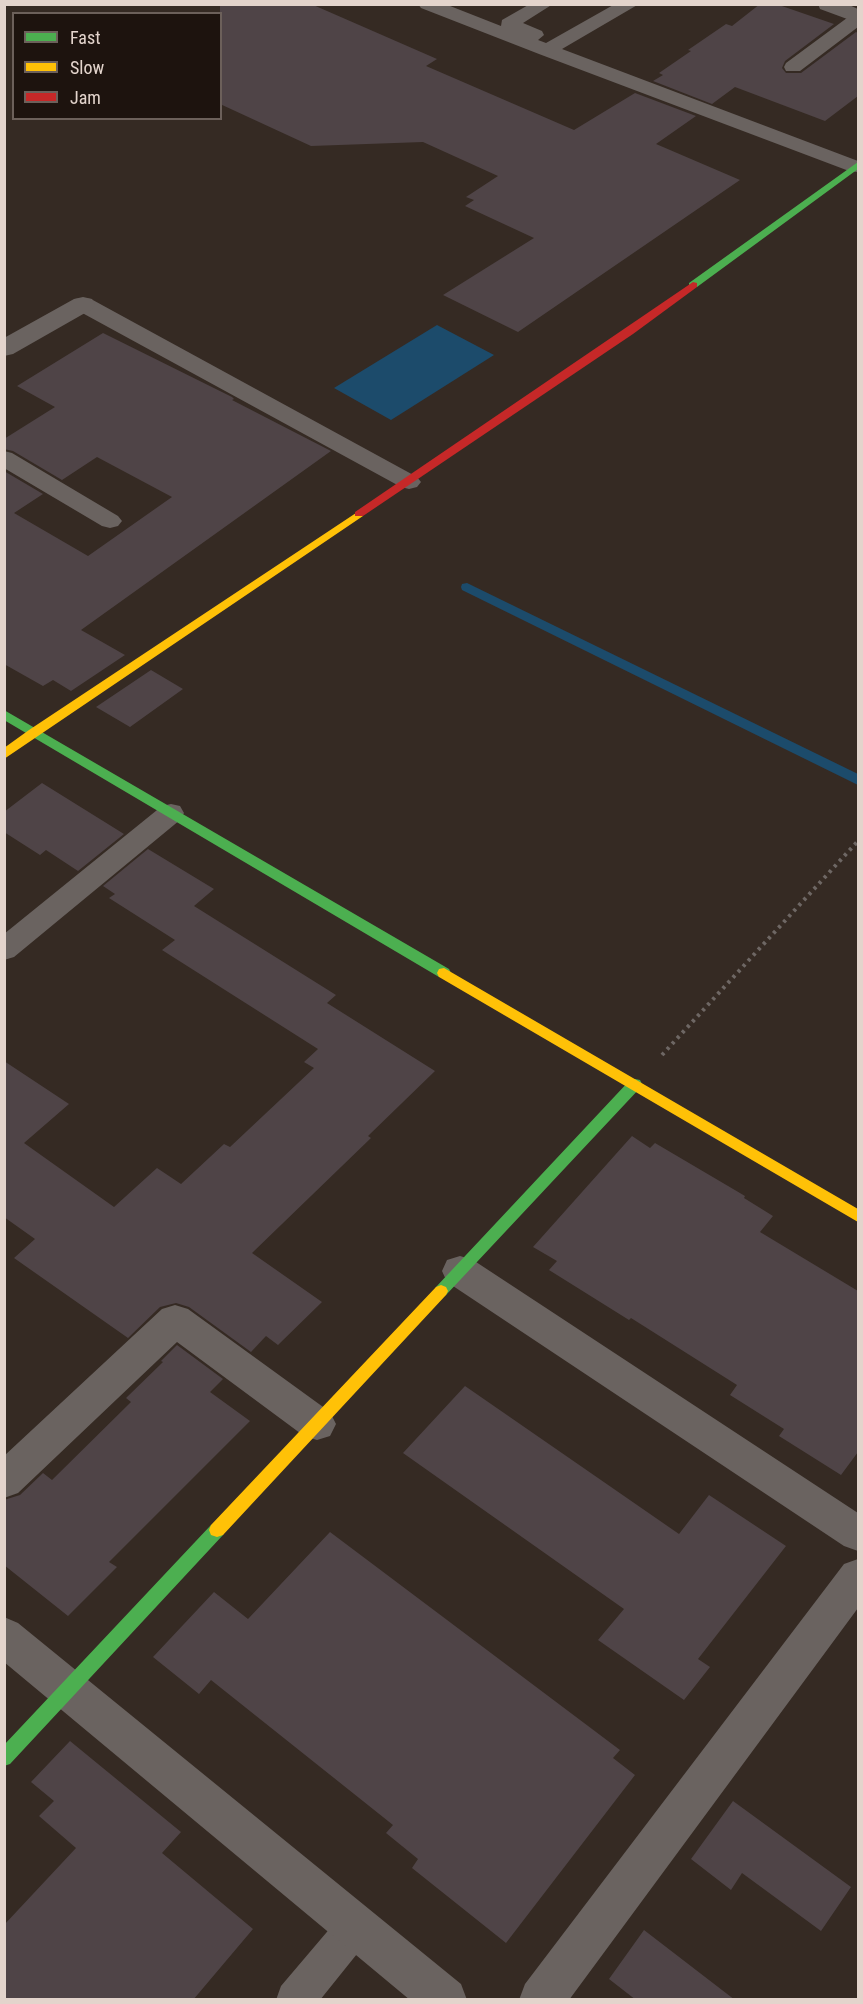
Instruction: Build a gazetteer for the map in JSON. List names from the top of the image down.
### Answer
{
  "legend": ["Fast", "Slow", "Jam"]
}
